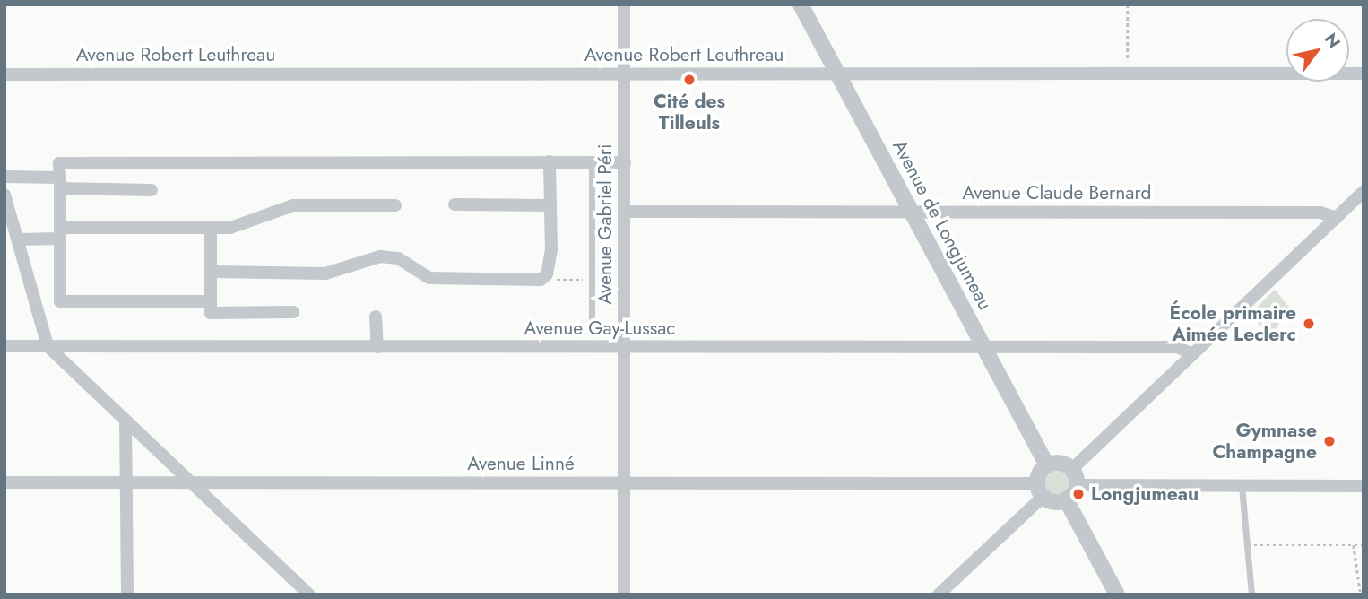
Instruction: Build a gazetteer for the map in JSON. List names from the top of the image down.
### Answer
{
  "streets": {
    "street": [
      "Avenue Robert Leuthreau",
      "Avenue Claude Bernard",
      "Avenue Gabriel Péri",
      "Avenue de Longjumeau",
      "Avenue Gay-Lussac",
      "Avenue Linné"
    ]
  },
  "crossings": [
    ["Avenue Robert Leuthreau", "Avenue Gabriel Péri"],
    ["Avenue Robert Leuthreau", "Avenue de Longjumeau"],
    ["Avenue Claude Bernard", "Avenue Gabriel Péri"],
    ["Avenue Claude Bernard", "Avenue de Longjumeau"],
    ["Avenue Gabriel Péri", "Avenue Gay-Lussac"],
    ["Avenue Gabriel Péri", "Avenue Linné"],
    ["Avenue de Longjumeau", "Avenue Gay-Lussac"],
    ["Avenue de Longjumeau", "Avenue Linné"]
  ],
  "places": [
    "Cité des Tilleuls",
    "École primaire Aimée Leclerc",
    "Gymnase Champagne",
    "Longjumeau"
  ],
  "north": "top right"
}
